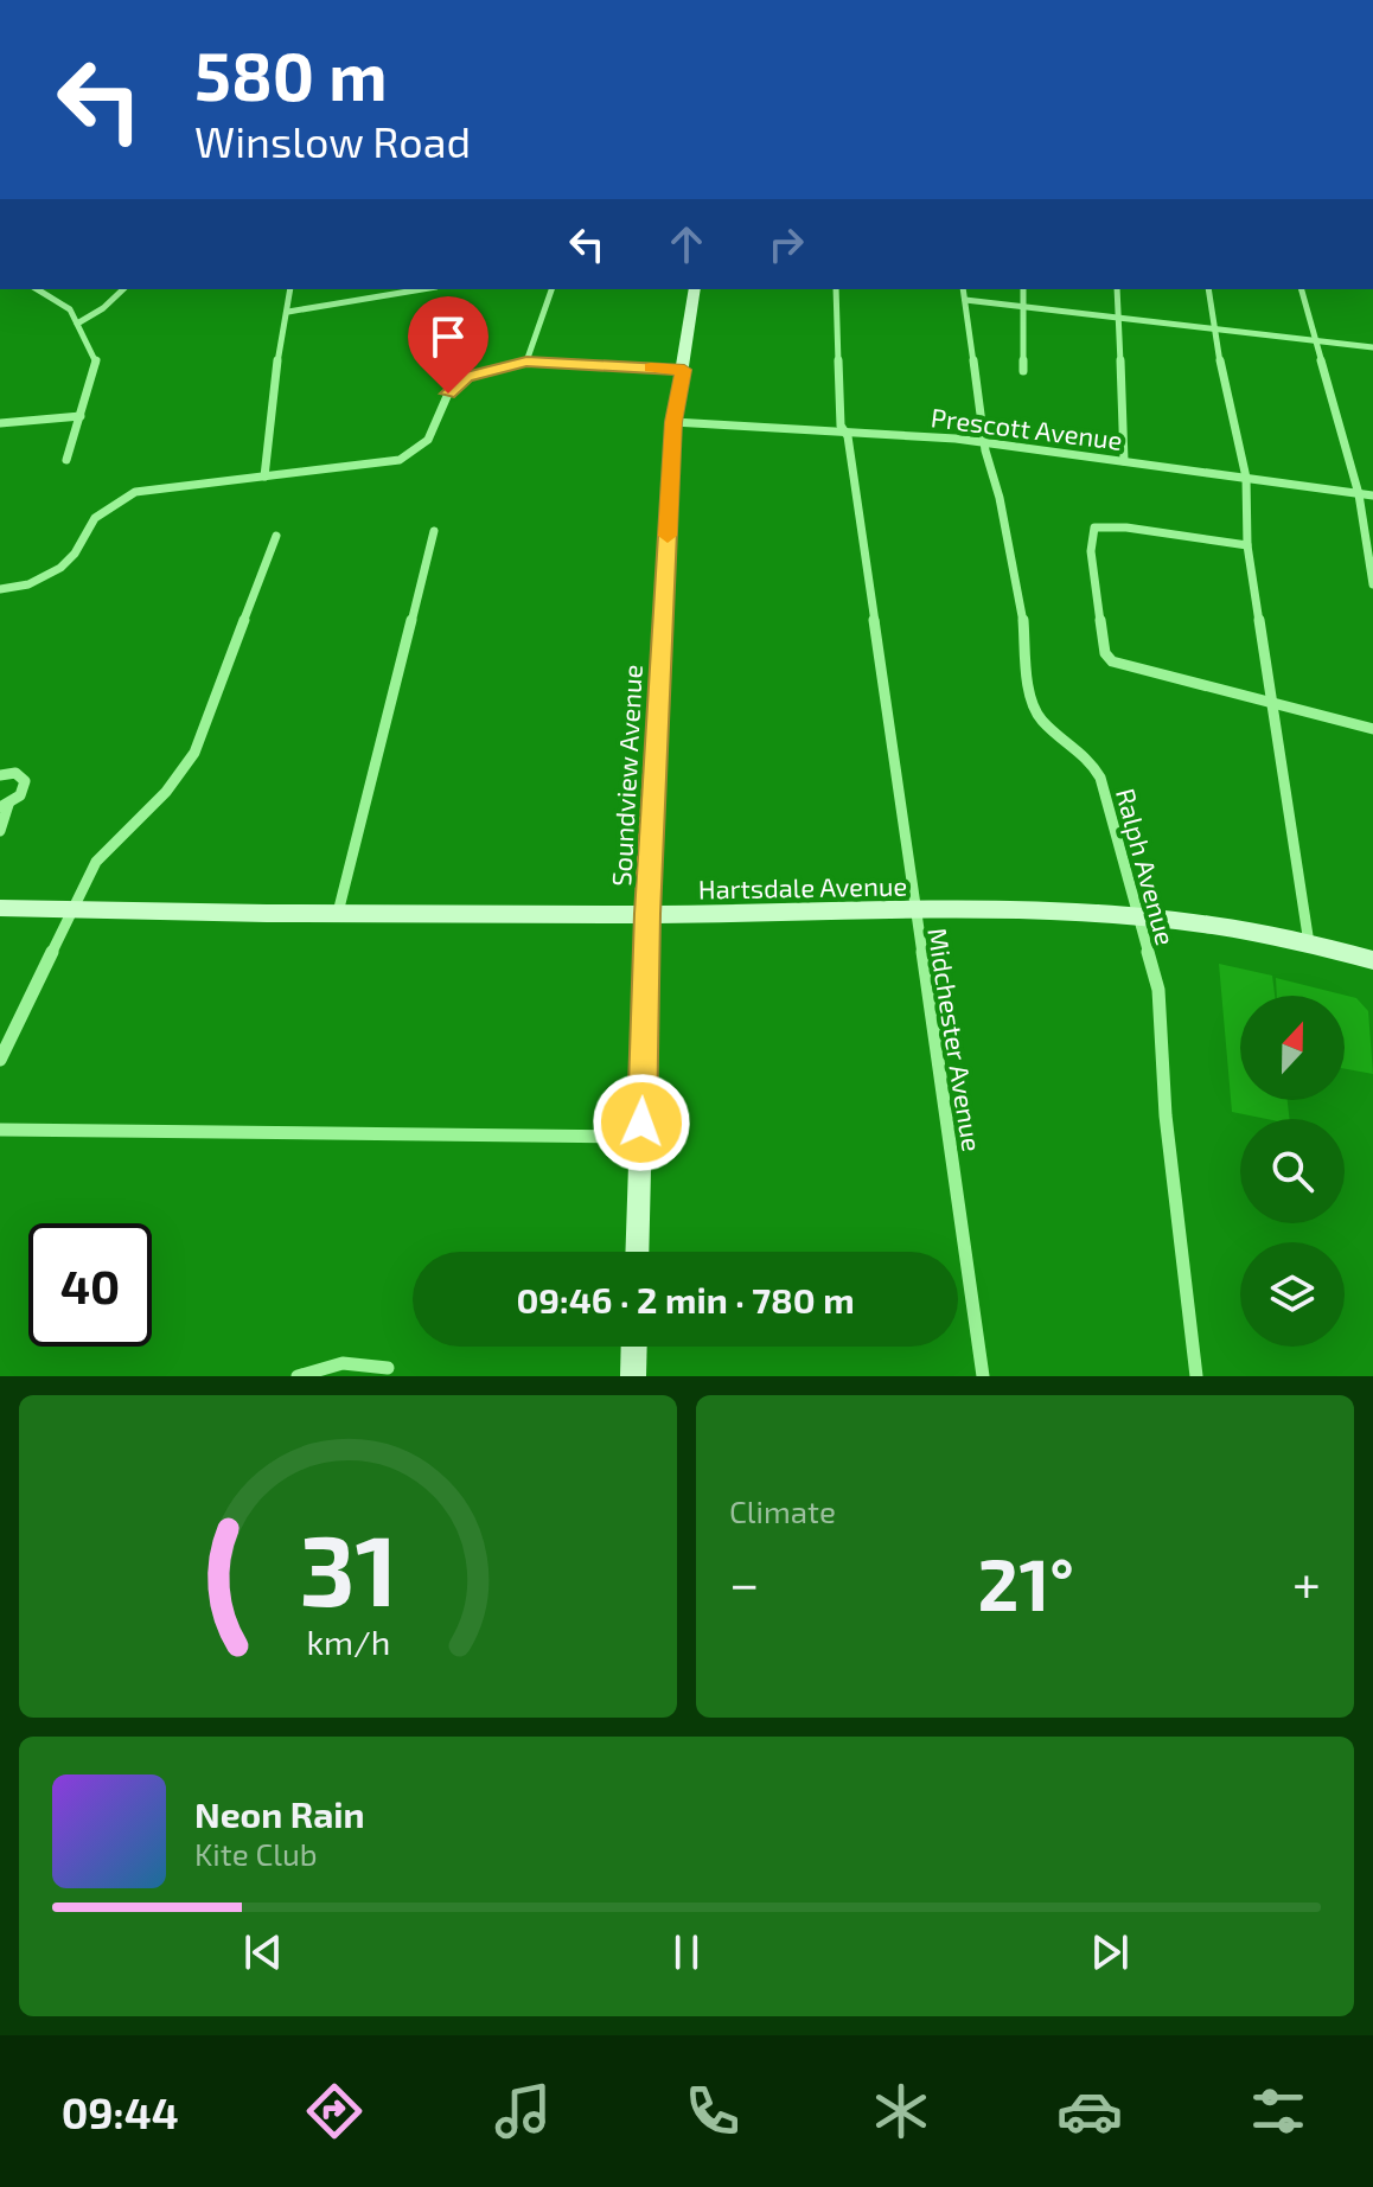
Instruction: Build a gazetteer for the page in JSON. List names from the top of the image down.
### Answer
{
  "streets": {
    "street": [
      "Prescott Avenue",
      "Soundview Avenue",
      "Ralph Avenue",
      "Hartsdale Avenue",
      "Midchester Avenue"
    ]
  },
  "crossings": [
    ["Prescott Avenue", "Soundview Avenue"],
    ["Prescott Avenue", "Ralph Avenue"],
    ["Prescott Avenue", "Midchester Avenue"],
    ["Soundview Avenue", "Hartsdale Avenue"],
    ["Ralph Avenue", "Hartsdale Avenue"],
    ["Hartsdale Avenue", "Midchester Avenue"]
  ],
  "north": "top",
  "page": {
    "turn": ["580 m", "Winslow Road"],
    "limit": "40",
    "trip": "09:46 · 2 min · 780 m",
    "tile": "Climate",
    "heat": ["−", "21°", "+"],
    "song": ["Neon Rain", "Kite Club"],
    "tabs": "09:44",
    "gauge": ["31", "km/h"]
  }
}
